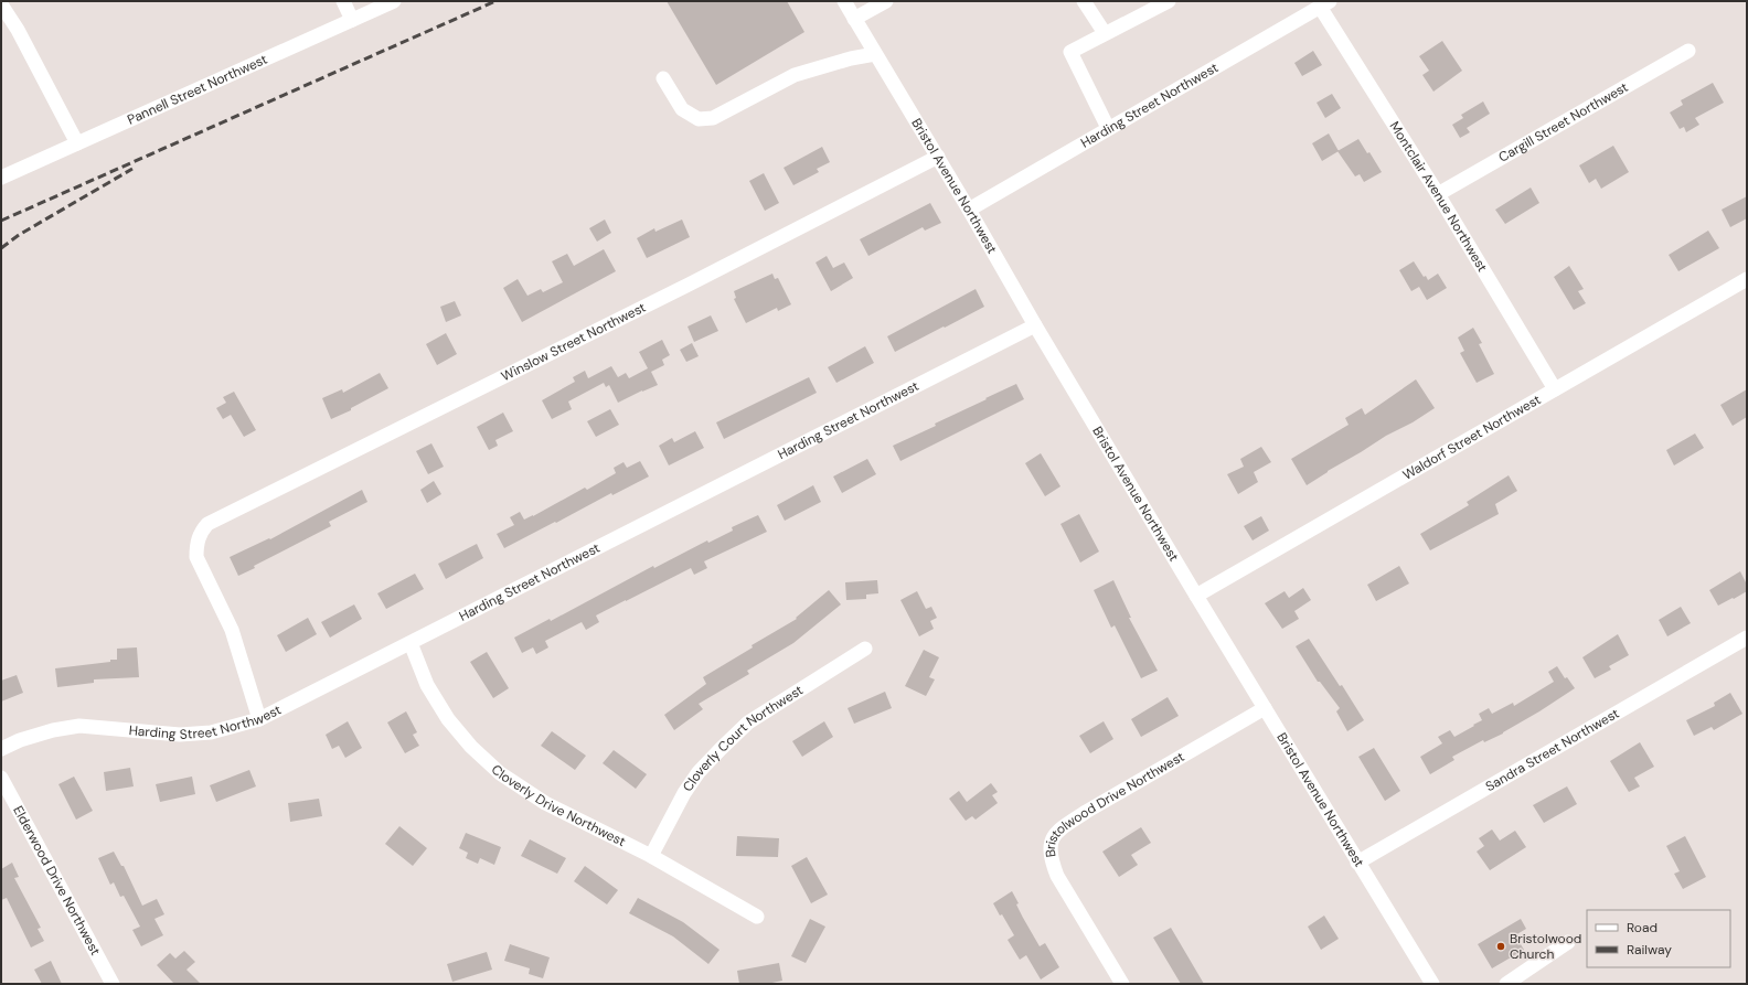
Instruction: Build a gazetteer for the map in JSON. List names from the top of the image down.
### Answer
{
  "streets": {
    "street": [
      "Pannell Street Northwest",
      "Harding Street Northwest",
      "Cargill Street Northwest",
      "Bristol Avenue Northwest",
      "Montclair Avenue Northwest",
      "Winslow Street Northwest",
      "Waldorf Street Northwest",
      "Cloverly Court Northwest",
      "Sandra Street Northwest",
      "Cloverly Drive Northwest",
      "Bristolwood Drive Northwest",
      "Elderwood Drive Northwest"
    ]
  },
  "crossings": [
    ["Harding Street Northwest", "Bristol Avenue Northwest"],
    ["Harding Street Northwest", "Montclair Avenue Northwest"],
    ["Harding Street Northwest", "Winslow Street Northwest"],
    ["Harding Street Northwest", "Cloverly Drive Northwest"],
    ["Cargill Street Northwest", "Montclair Avenue Northwest"],
    ["Bristol Avenue Northwest", "Winslow Street Northwest"],
    ["Bristol Avenue Northwest", "Waldorf Street Northwest"],
    ["Bristol Avenue Northwest", "Sandra Street Northwest"],
    ["Bristol Avenue Northwest", "Bristolwood Drive Northwest"],
    ["Montclair Avenue Northwest", "Waldorf Street Northwest"],
    ["Cloverly Court Northwest", "Cloverly Drive Northwest"]
  ],
  "places": ["Bristolwood Church"],
  "legend": ["Road", "Railway"]
}
